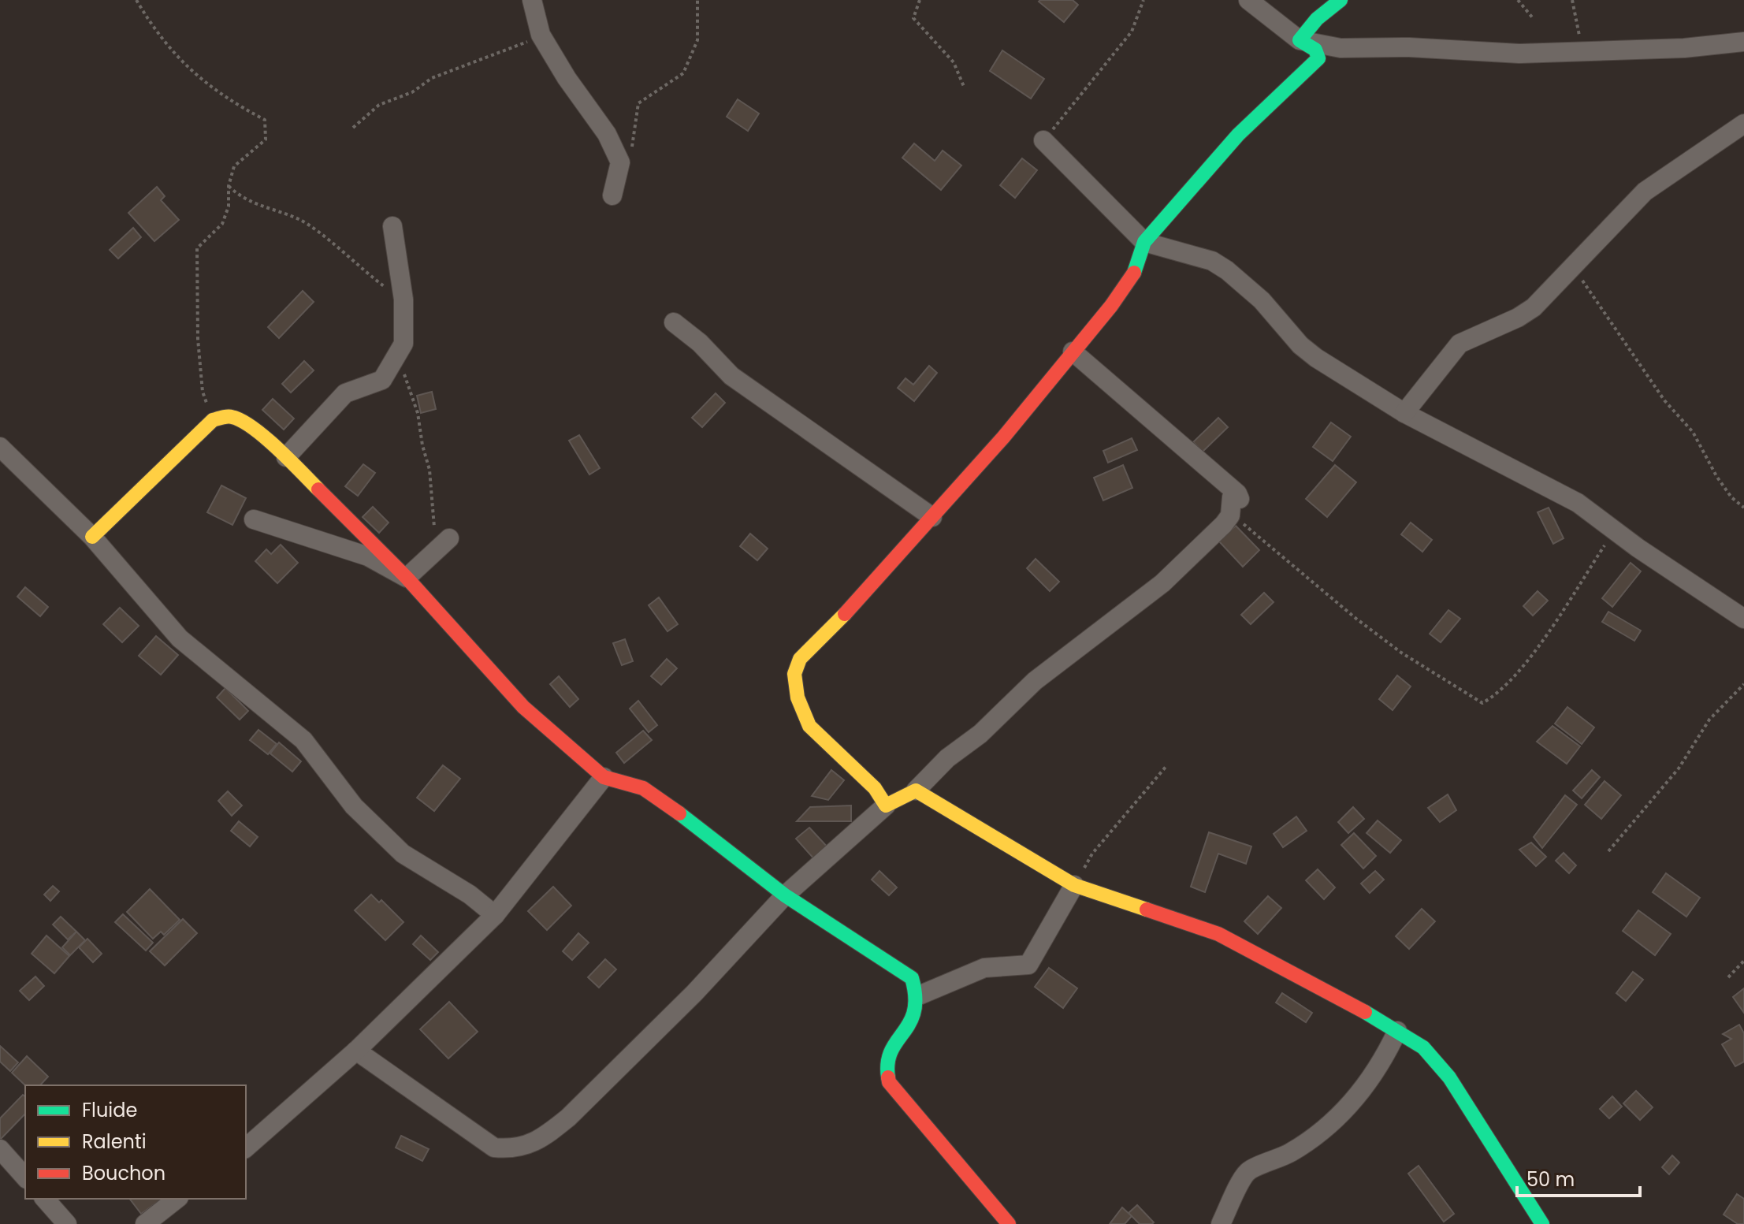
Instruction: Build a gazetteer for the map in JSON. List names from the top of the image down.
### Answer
{
  "legend": ["Fluide", "Ralenti", "Bouchon"],
  "scale_bar": "50 m"
}
